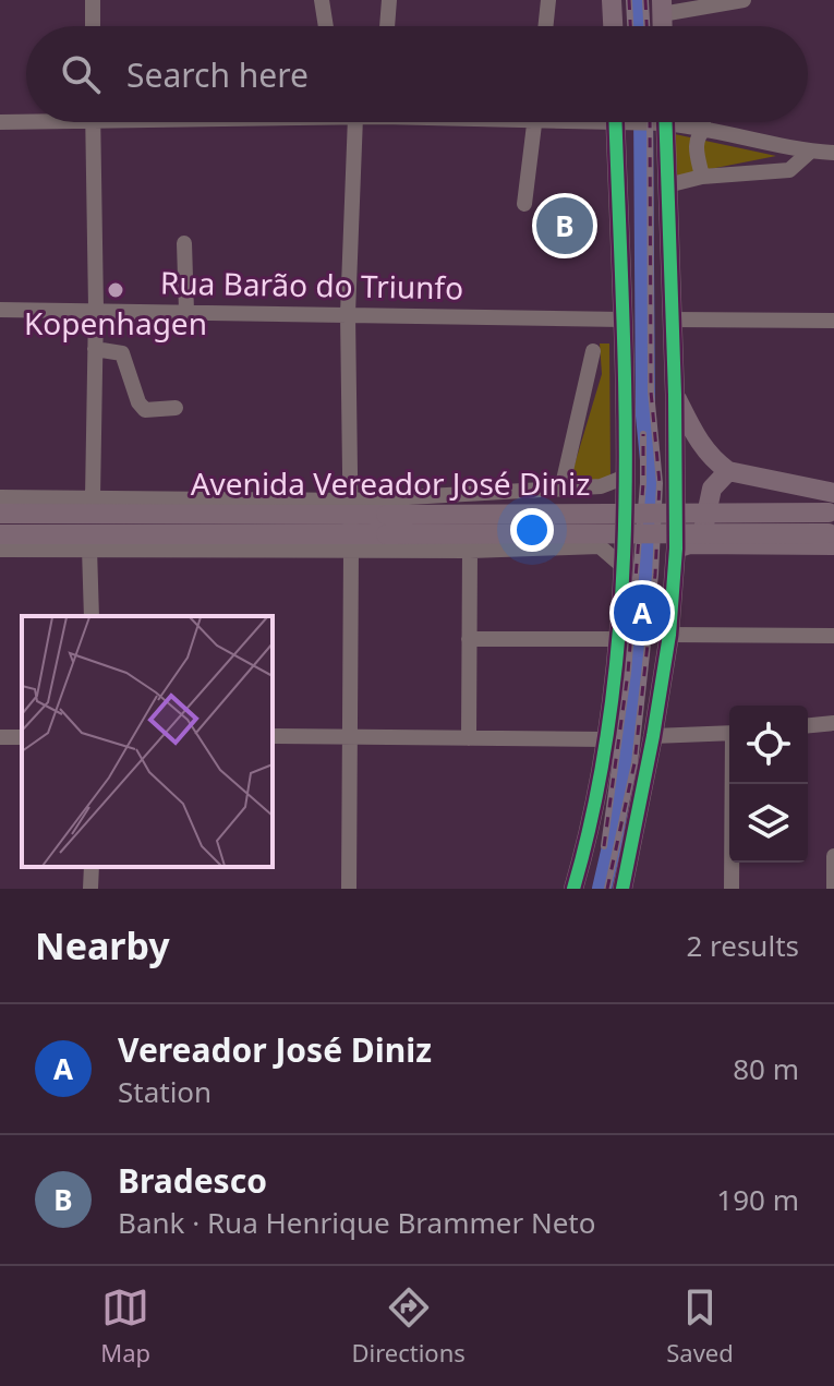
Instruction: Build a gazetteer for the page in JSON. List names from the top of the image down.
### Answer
{
  "streets": {
    "main road": ["Avenida Vereador José Diniz"],
    "street": ["Rua Barão do Triunfo"]
  },
  "places": ["Kopenhagen"],
  "page": {
    "search": "Search here",
    "pins": ["B", "A"],
    "heading": ["Nearby", "2 results"],
    "list": [
      {
        "mark": "A",
        "name": "Vereador José Diniz",
        "note": "Station",
        "value": "80 m"
      },
      {
        "mark": "B",
        "name": "Bradesco",
        "note": "Bank · Rua Henrique Brammer Neto",
        "value": "190 m"
      }
    ],
    "nav": ["Map", "Directions", "Saved"]
  }
}
